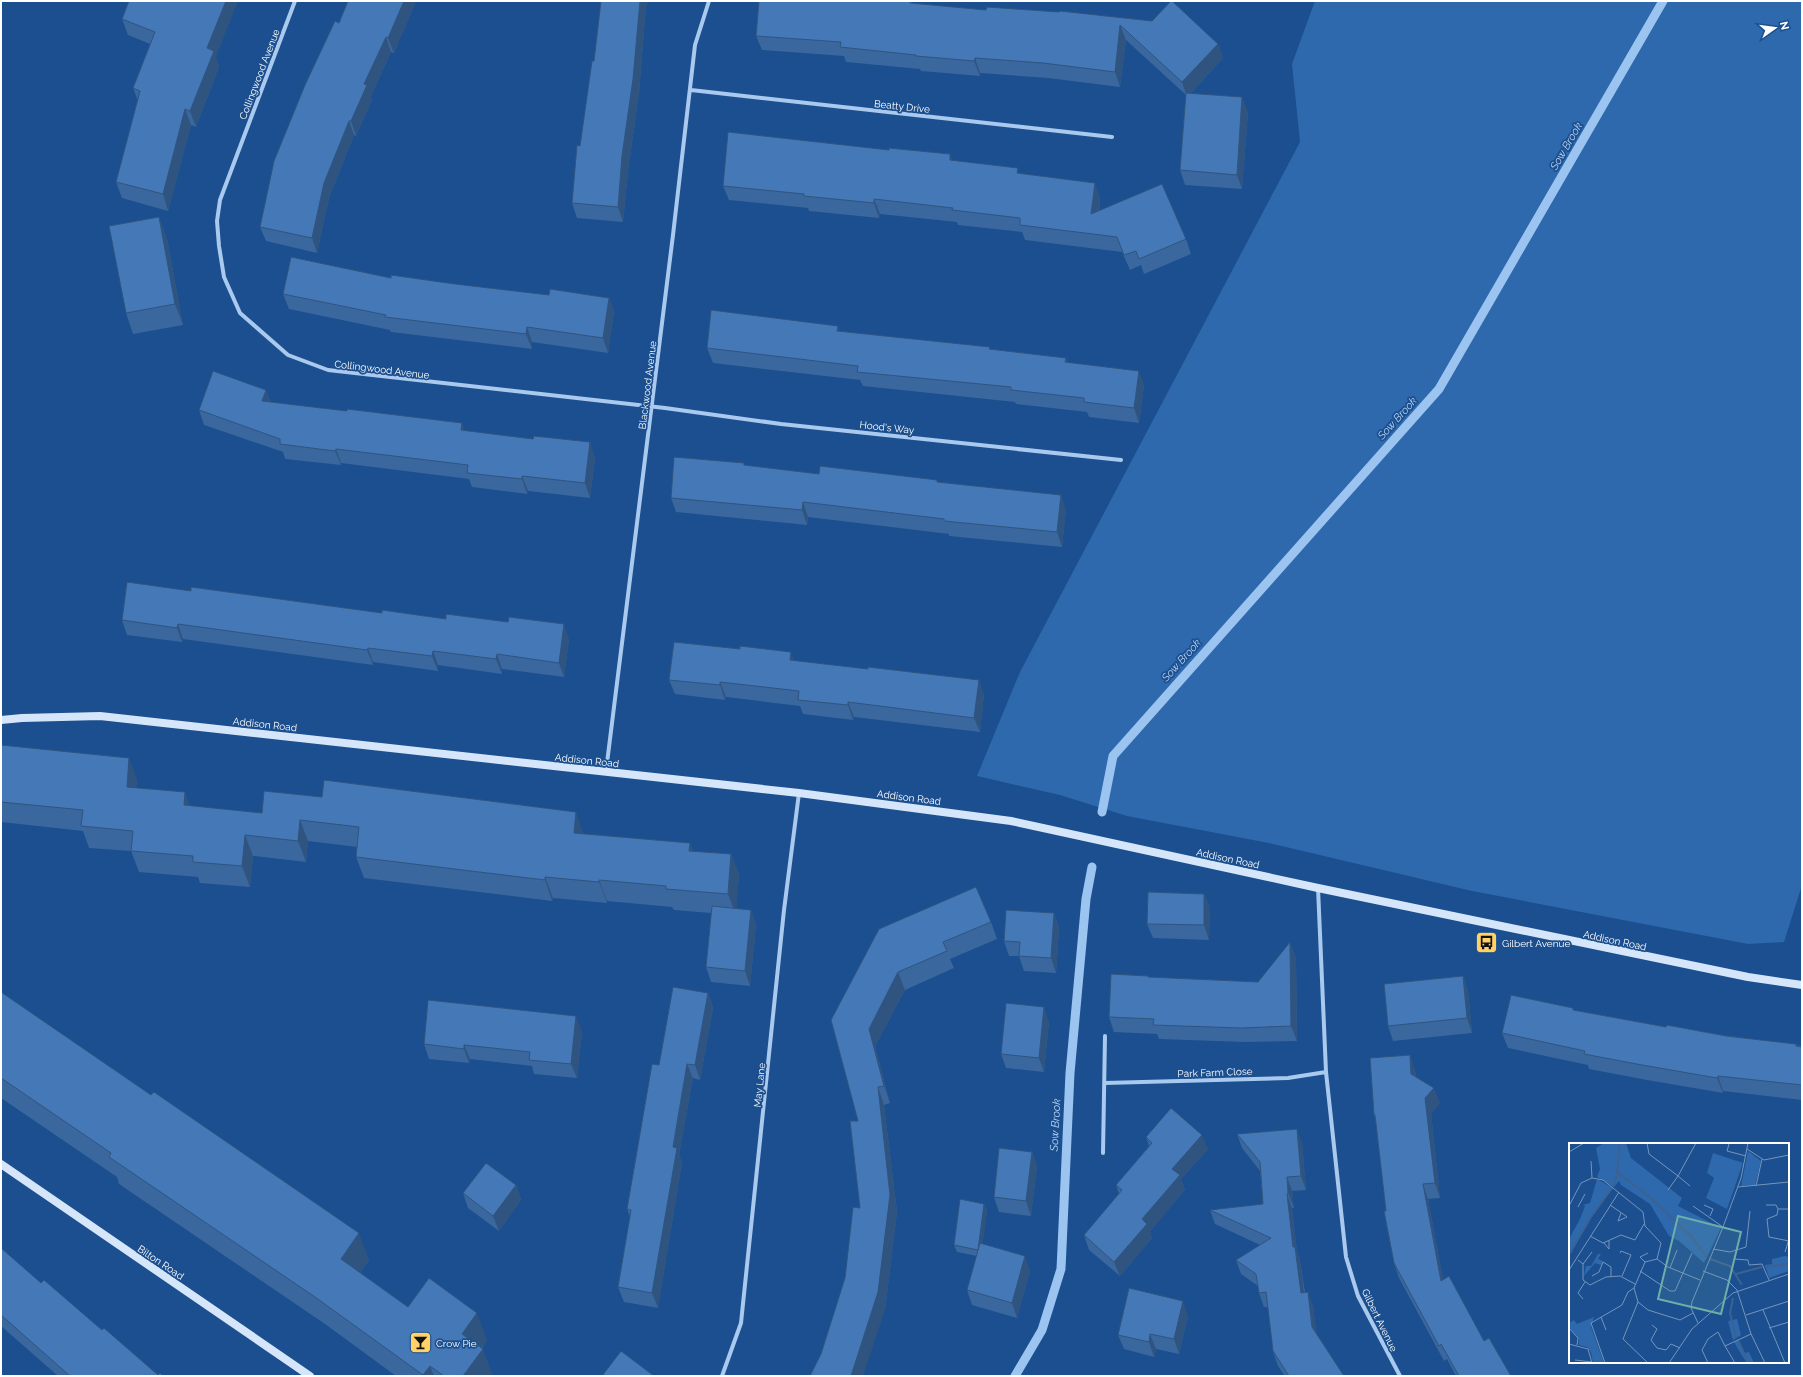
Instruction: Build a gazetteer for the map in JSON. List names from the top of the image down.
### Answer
{
  "streets": {
    "street": [
      "Collingwood Avenue",
      "Beatty Drive",
      "Blackwood Avenue",
      "Hood's Way",
      "Addison Road",
      "Park Farm Close",
      "May Lane",
      "Bilton Road",
      "Gilbert Avenue"
    ]
  },
  "crossings": [
    ["Collingwood Avenue", "Blackwood Avenue"],
    ["Collingwood Avenue", "Hood's Way"],
    ["Beatty Drive", "Blackwood Avenue"],
    ["Blackwood Avenue", "Hood's Way"],
    ["Blackwood Avenue", "Addison Road"],
    ["Addison Road", "May Lane"],
    ["Addison Road", "Gilbert Avenue"],
    ["Park Farm Close", "Gilbert Avenue"]
  ],
  "water": ["Sow Brook"],
  "places": {
    "bus stop": ["Gilbert Avenue"],
    "bar": ["Crow Pie"]
  },
  "north": "right"
}
